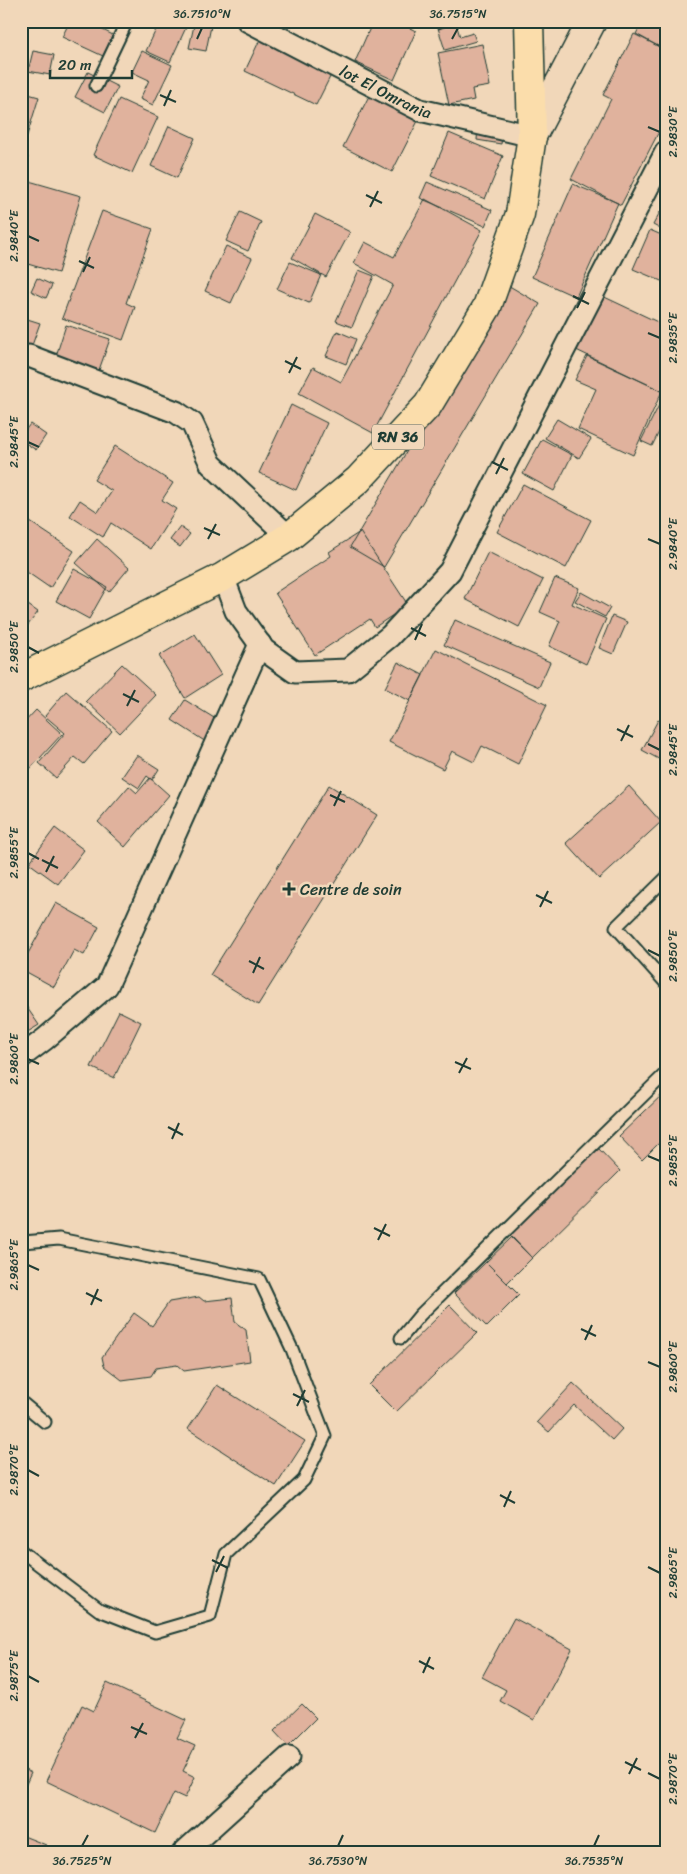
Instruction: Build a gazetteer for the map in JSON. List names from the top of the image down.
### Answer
{
  "streets": {
    "main road": ["RN 36"],
    "street": ["lot El Omrania"]
  },
  "crossings": [
    ["lot El Omrania", "RN 36"]
  ],
  "places": {
    "health": ["Centre de soin"]
  },
  "scale_bar": "20 m",
  "coordinates": [
    "36.7510°N",
    "36.7515°N",
    "2.9830°E",
    "2.9840°E",
    "2.9835°E",
    "2.9845°E",
    "2.9850°E",
    "2.9855°E",
    "2.9860°E",
    "2.9865°E",
    "2.9870°E",
    "2.9875°E",
    "36.7525°N",
    "36.7530°N",
    "36.7535°N"
  ]
}
